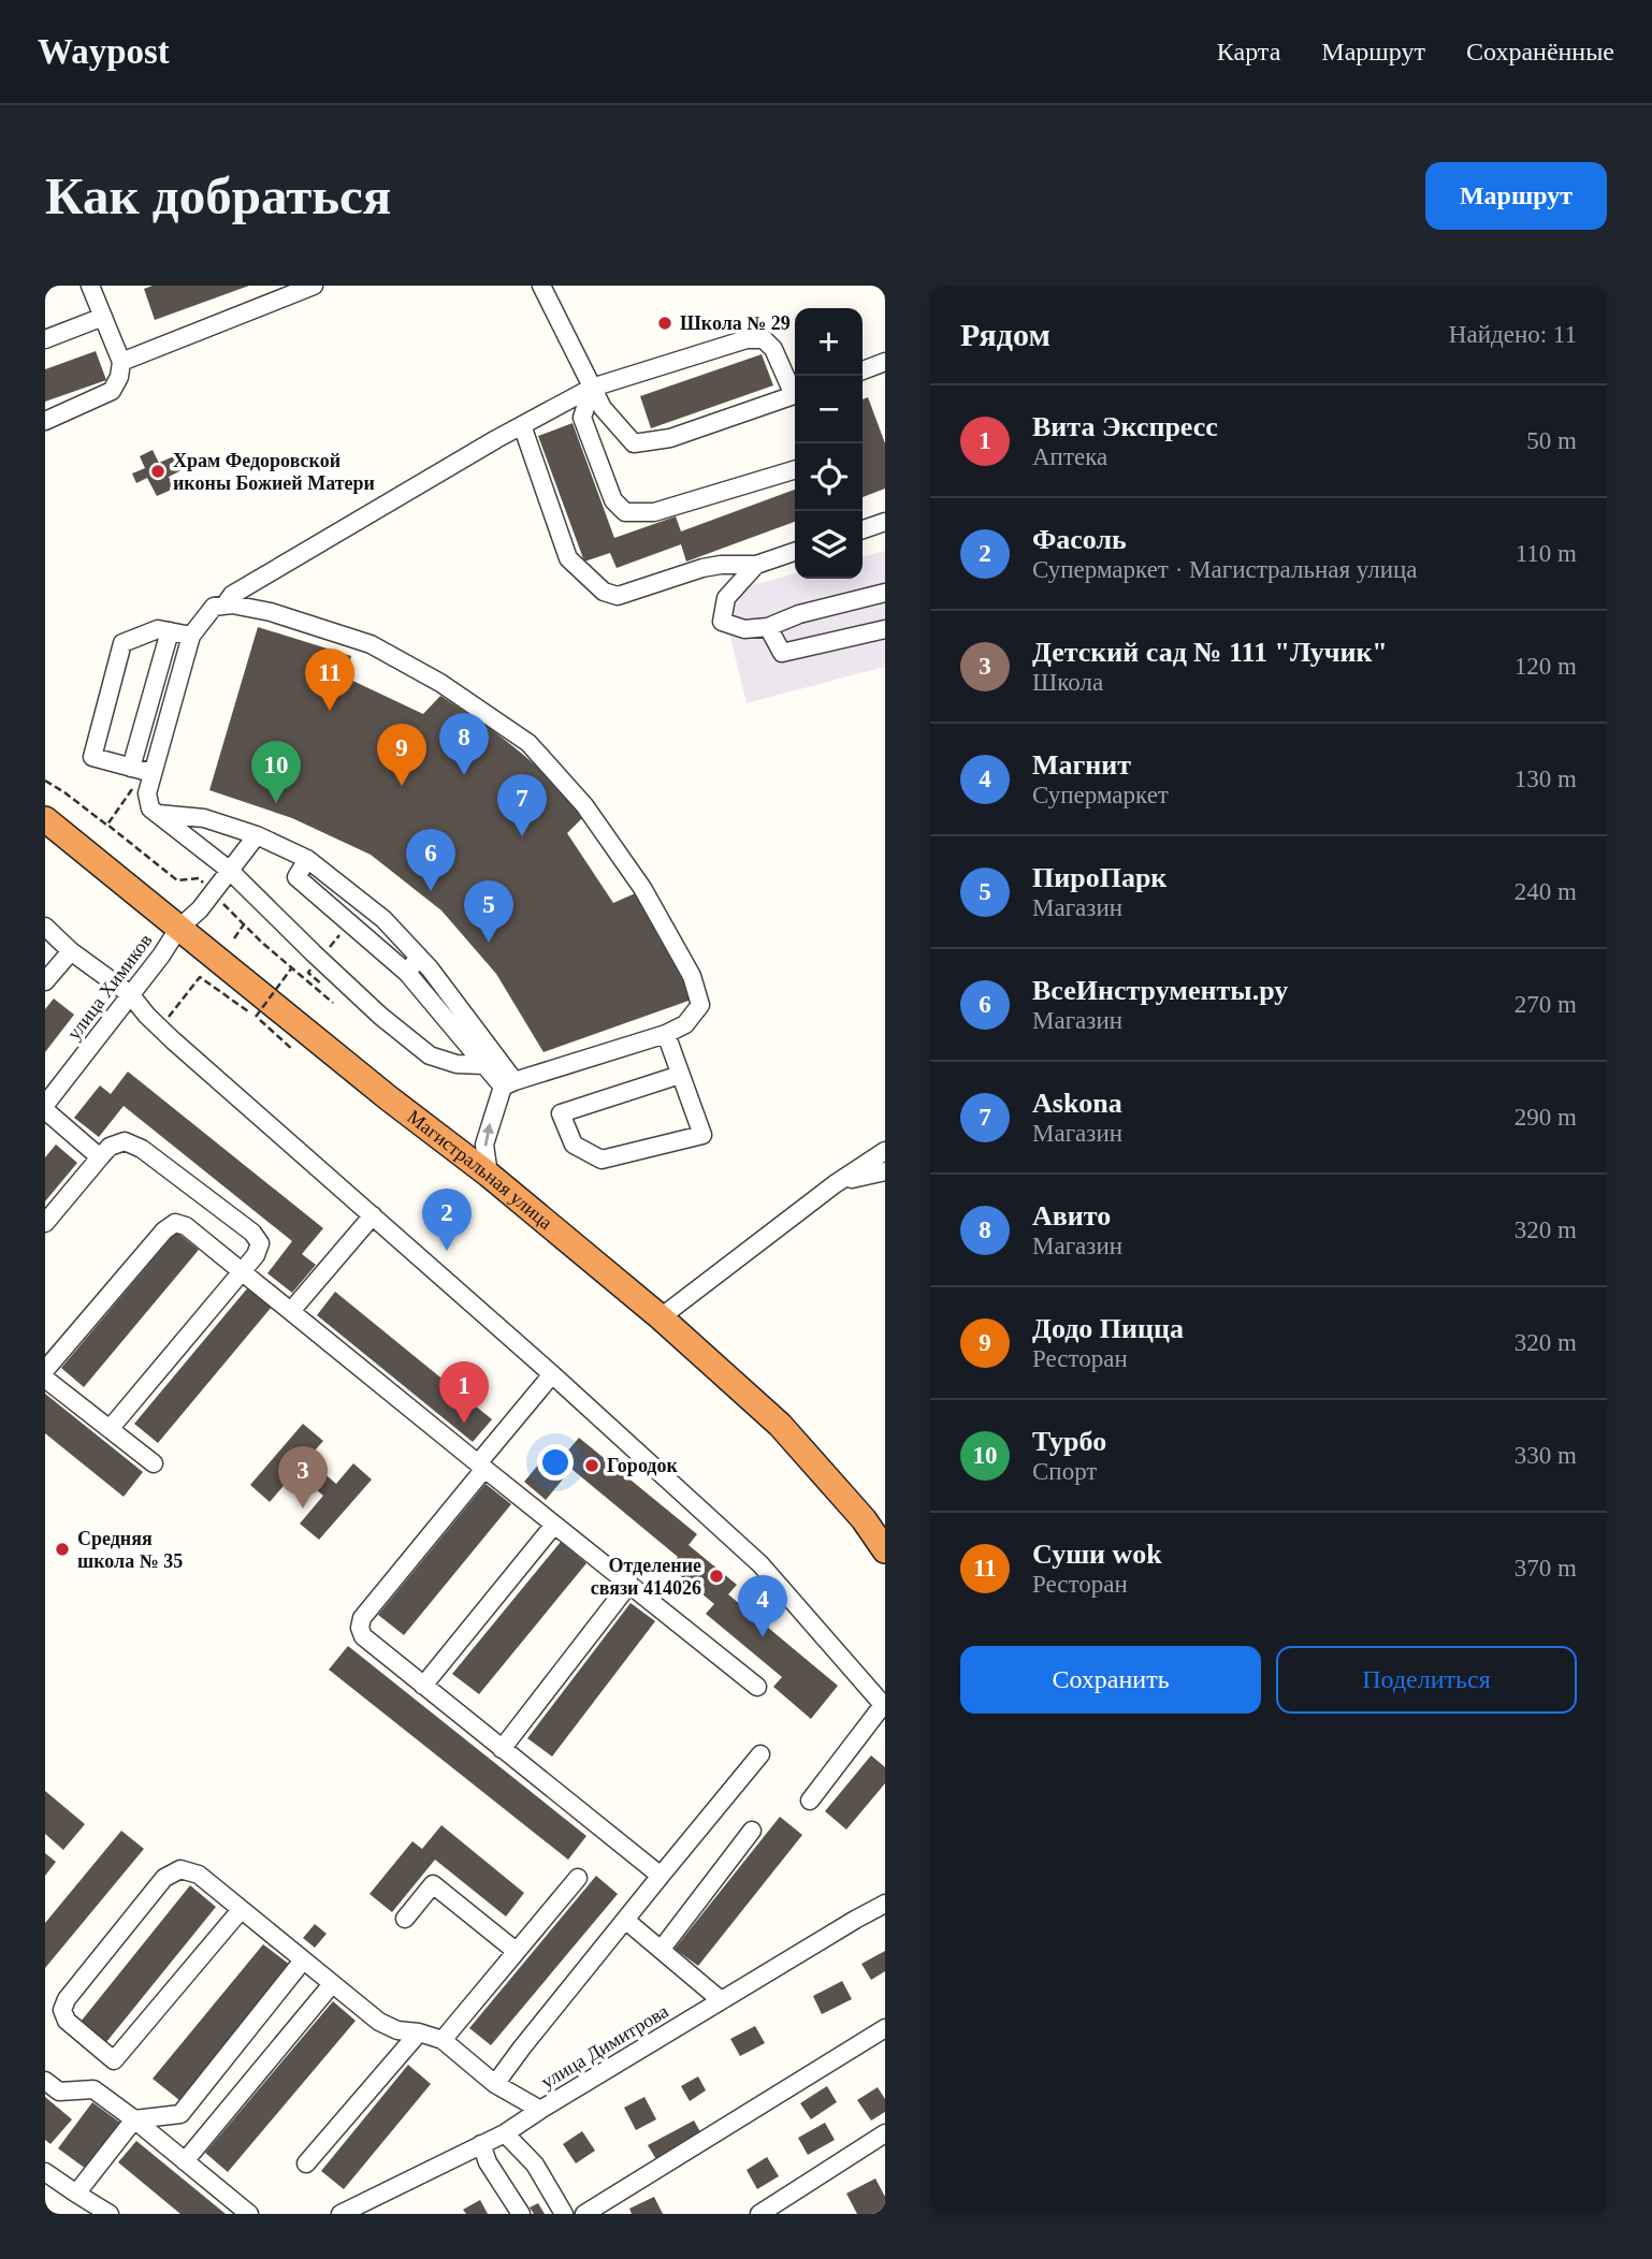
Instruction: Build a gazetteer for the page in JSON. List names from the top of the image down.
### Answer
{
  "streets": {
    "highway": ["Магистральная улица"],
    "street": ["улица Химиков", "улица Димитрова"]
  },
  "crossings": [
    ["улица Химиков", "Магистральная улица"]
  ],
  "places": [
    "Школа № 29",
    "Храм Федоровской иконы Божией Матери",
    "Городок",
    "Средняя школа № 35",
    "Отделение связи 414026"
  ],
  "page": {
    "header": "Waypost",
    "nav": ["Карта", "Маршрут", "Сохранённые"],
    "buttons": [
      "Маршрут",
      ["Сохранить", "Поделиться"]
    ],
    "title": "Как добраться",
    "heading": ["Рядом", "Найдено: 11"],
    "map_buttons": ["+", "−"],
    "list": [
      {
        "mark": "1",
        "name": "Вита Экспресс",
        "note": "Аптека",
        "value": "50 m"
      },
      {
        "mark": "2",
        "name": "Фасоль",
        "note": "Супермаркет · Магистральная улица",
        "value": "110 m"
      },
      {
        "mark": "3",
        "name": "Детский сад № 111 \"Лучик\"",
        "note": "Школа",
        "value": "120 m"
      },
      {
        "mark": "4",
        "name": "Магнит",
        "note": "Супермаркет",
        "value": "130 m"
      },
      {
        "mark": "5",
        "name": "ПироПарк",
        "note": "Магазин",
        "value": "240 m"
      },
      {
        "mark": "6",
        "name": "ВсеИнструменты.ру",
        "note": "Магазин",
        "value": "270 m"
      },
      {
        "mark": "7",
        "name": "Askona",
        "note": "Магазин",
        "value": "290 m"
      },
      {
        "mark": "8",
        "name": "Авито",
        "note": "Магазин",
        "value": "320 m"
      },
      {
        "mark": "9",
        "name": "Додо Пицца",
        "note": "Ресторан",
        "value": "320 m"
      },
      {
        "mark": "10",
        "name": "Турбо",
        "note": "Спорт",
        "value": "330 m"
      },
      {
        "mark": "11",
        "name": "Суши wok",
        "note": "Ресторан",
        "value": "370 m"
      }
    ],
    "pins": [
      "11",
      "8",
      "9",
      "10",
      "7",
      "6",
      "5",
      "2",
      "1",
      "3",
      "4"
    ]
  }
}
